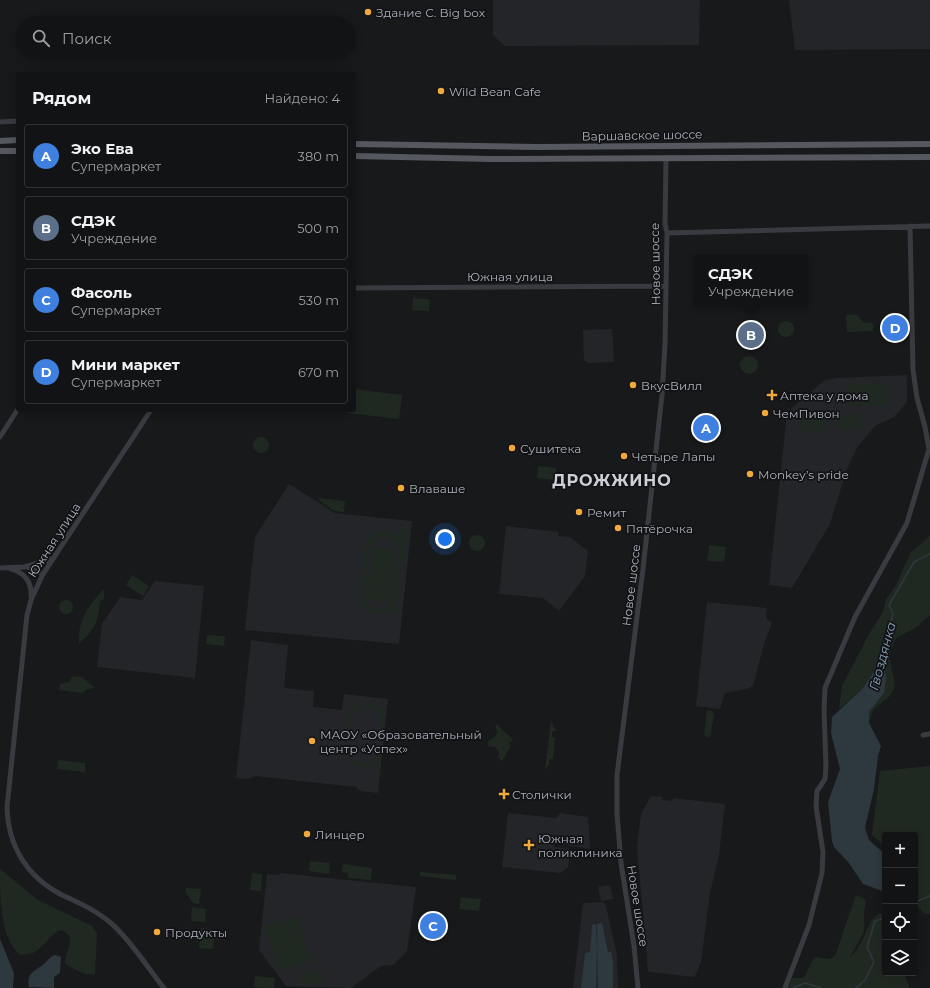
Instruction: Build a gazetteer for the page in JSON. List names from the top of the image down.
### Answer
{
  "streets": {
    "main road": ["Варшавское шоссе"],
    "street": ["Новое шоссе", "Южная улица"]
  },
  "crossings": [
    ["Варшавское шоссе", "Новое шоссе"],
    ["Новое шоссе", "Южная улица"]
  ],
  "districts": ["ДРОЖЖИНО"],
  "water": ["Гвоздянка"],
  "places": {
    "other": [
      "Здание C. Big box",
      "Wild Bean Cafe",
      "ВкусВилл",
      "ЧемПивон",
      "Сушитека",
      "Четыре Лапы",
      "Monkey’s pride",
      "Влаваше",
      "Ремит",
      "Пятёрочка",
      "МАОУ «Образовательный центр «Успех»",
      "Линцер",
      "Продукты"
    ],
    "health": ["Аптека у дома", "Столички", "Южная поликлиника"]
  },
  "page": {
    "search": "Поиск",
    "heading": ["Рядом", "Найдено: 4"],
    "list": [
      {
        "mark": "A",
        "name": "Эко Ева",
        "note": "Супермаркет",
        "value": "380 m"
      },
      {
        "mark": "B",
        "name": "СДЭК",
        "note": "Учреждение",
        "value": "500 m"
      },
      {
        "mark": "C",
        "name": "Фасоль",
        "note": "Супермаркет",
        "value": "530 m"
      },
      {
        "mark": "D",
        "name": "Мини маркет",
        "note": "Супермаркет",
        "value": "670 m"
      }
    ],
    "popup": ["СДЭК", "Учреждение"],
    "pins": [
      "D",
      "B",
      "A",
      "C"
    ],
    "map_buttons": ["+", "−"]
  }
}
